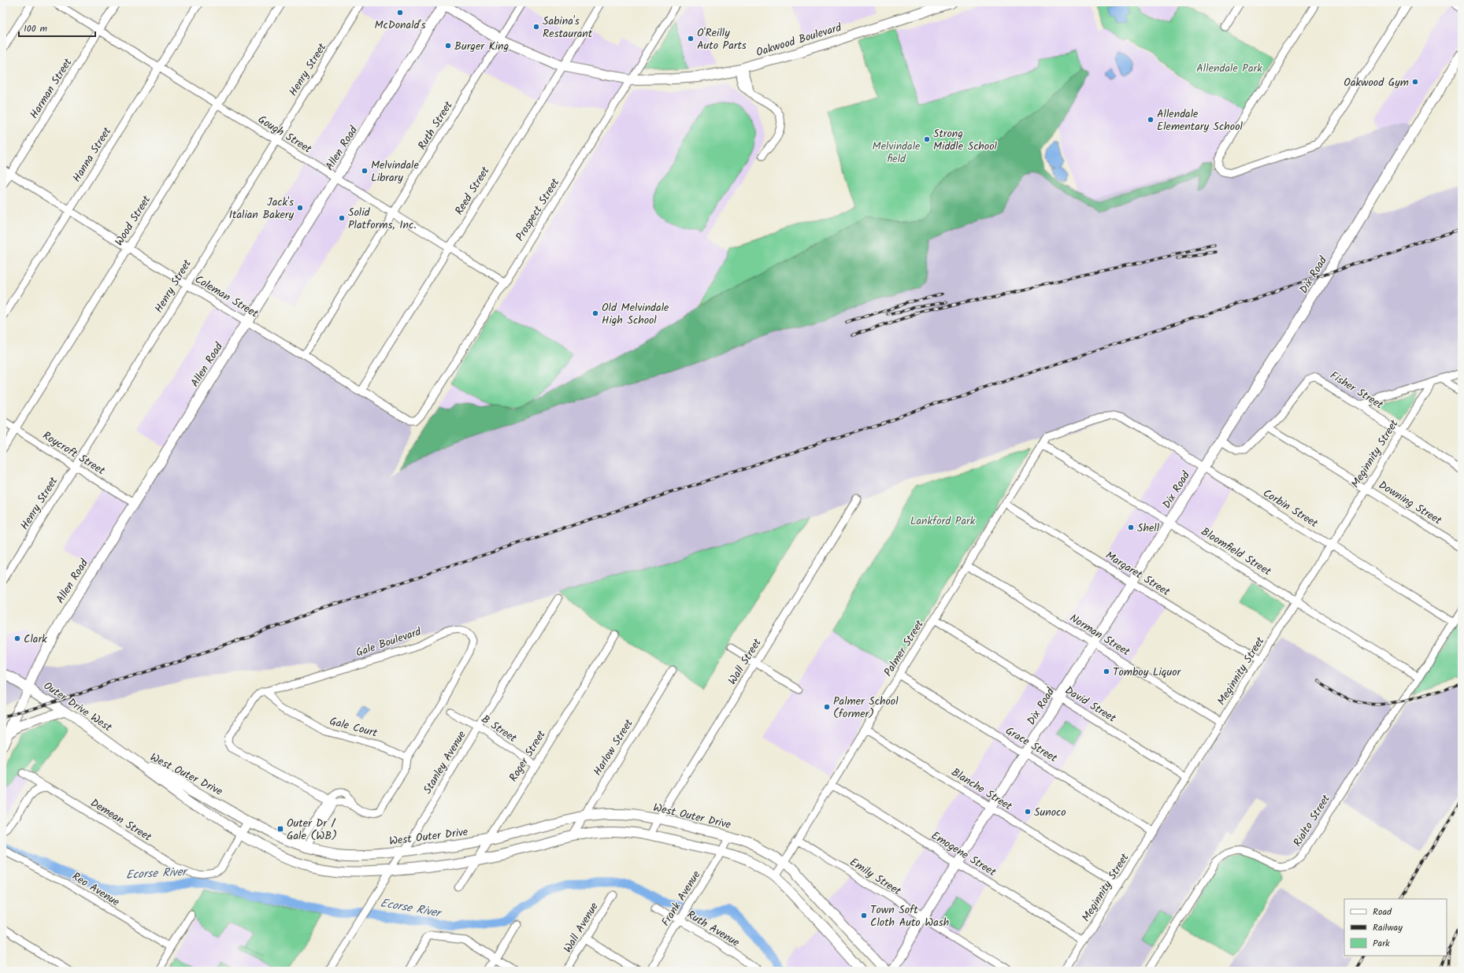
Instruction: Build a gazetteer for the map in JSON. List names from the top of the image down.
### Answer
{
  "streets": {
    "main road": [
      "Oakwood Boulevard",
      "Allen Road",
      "Dix Road",
      "Outer Drive West",
      "West Outer Drive"
    ],
    "street": [
      "Henry Street",
      "Harman Street",
      "Ruth Street",
      "Gough Street",
      "Hanna Street",
      "Reed Street",
      "Prospect Street",
      "Wood Street",
      "Coleman Street",
      "Fisher Street",
      "Roycroft Street",
      "Meginnity Street",
      "Downing Street",
      "Corbin Street",
      "Bloomfield Street",
      "Margaret Street",
      "Norman Street",
      "Gale Boulevard",
      "Palmer Street",
      "Wall Street",
      "David Street",
      "Gale Court",
      "B Street",
      "Grace Street",
      "Harlow Street",
      "Roger Street",
      "Stanley Avenue",
      "Blanche Street",
      "Demean Street",
      "Rialto Street",
      "Emogene Street",
      "Emily Street",
      "Reo Avenue",
      "Frank Avenue",
      "Wall Avenue",
      "Ruth Avenue"
    ]
  },
  "crossings": [
    ["Oakwood Boulevard", "Ruth Street"],
    ["Oakwood Boulevard", "Allen Road"],
    ["Oakwood Boulevard", "Reed Street"],
    ["Oakwood Boulevard", "Prospect Street"],
    ["Henry Street", "Gough Street"],
    ["Henry Street", "Coleman Street"],
    ["Henry Street", "Roycroft Street"],
    ["Harman Street", "Gough Street"],
    ["Harman Street", "Coleman Street"],
    ["Ruth Street", "Gough Street"],
    ["Ruth Street", "Coleman Street"],
    ["Gough Street", "Allen Road"],
    ["Gough Street", "Hanna Street"],
    ["Gough Street", "Reed Street"],
    ["Gough Street", "Prospect Street"],
    ["Gough Street", "Wood Street"],
    ["Allen Road", "Coleman Street"],
    ["Allen Road", "Roycroft Street"],
    ["Allen Road", "Outer Drive West"],
    ["Hanna Street", "Coleman Street"],
    ["Reed Street", "Coleman Street"],
    ["Prospect Street", "Coleman Street"],
    ["Wood Street", "Coleman Street"],
    ["Wood Street", "Roycroft Street"],
    ["Dix Road", "Corbin Street"],
    ["Dix Road", "Bloomfield Street"],
    ["Dix Road", "Margaret Street"],
    ["Dix Road", "Norman Street"],
    ["Dix Road", "David Street"],
    ["Dix Road", "Grace Street"],
    ["Dix Road", "Blanche Street"],
    ["Dix Road", "Emogene Street"],
    ["Dix Road", "Emily Street"],
    ["Fisher Street", "Meginnity Street"],
    ["Fisher Street", "Downing Street"],
    ["Meginnity Street", "Downing Street"],
    ["Meginnity Street", "Corbin Street"],
    ["Meginnity Street", "Bloomfield Street"],
    ["Meginnity Street", "Margaret Street"],
    ["Meginnity Street", "Norman Street"],
    ["Meginnity Street", "David Street"],
    ["Meginnity Street", "Grace Street"],
    ["Meginnity Street", "Blanche Street"],
    ["Meginnity Street", "Emogene Street"],
    ["Corbin Street", "Palmer Street"],
    ["Corbin Street", "Rialto Street"],
    ["Bloomfield Street", "Palmer Street"],
    ["Bloomfield Street", "Rialto Street"],
    ["Margaret Street", "Palmer Street"],
    ["Norman Street", "Palmer Street"],
    ["Gale Boulevard", "Gale Court"],
    ["Palmer Street", "David Street"],
    ["Palmer Street", "Grace Street"],
    ["Palmer Street", "West Outer Drive"],
    ["Palmer Street", "Blanche Street"],
    ["Palmer Street", "Emogene Street"],
    ["Palmer Street", "Emily Street"],
    ["Wall Street", "West Outer Drive"],
    ["Outer Drive West", "West Outer Drive"],
    ["B Street", "Roger Street"],
    ["B Street", "Stanley Avenue"],
    ["Harlow Street", "West Outer Drive"],
    ["Roger Street", "West Outer Drive"],
    ["Stanley Avenue", "West Outer Drive"],
    ["West Outer Drive", "Demean Street"],
    ["West Outer Drive", "Frank Avenue"],
    ["Frank Avenue", "Ruth Avenue"]
  ],
  "water": ["Ecorse River"],
  "parks": ["Allendale Park", "Melvindale field", "Lankford Park"],
  "places": {
    "other": [
      "McDonald's",
      "Sabina's Restaurant",
      "O'Reilly Auto Parts",
      "Burger King",
      "Oakwood Gym",
      "Allendale Elementary School",
      "Strong Middle School",
      "Melvindale Library",
      "Jack's Italian Bakery",
      "Solid Platforms, Inc.",
      "Old Melvindale High School",
      "Shell",
      "Clark",
      "Tomboy Liquor",
      "Palmer School (former)",
      "Sunoco",
      "Town Soft Cloth Auto Wash"
    ],
    "transit": ["Outer Dr / Gale (WB)"]
  },
  "legend": ["Road", "Railway", "Park"],
  "scale_bar": "100 m"
}
